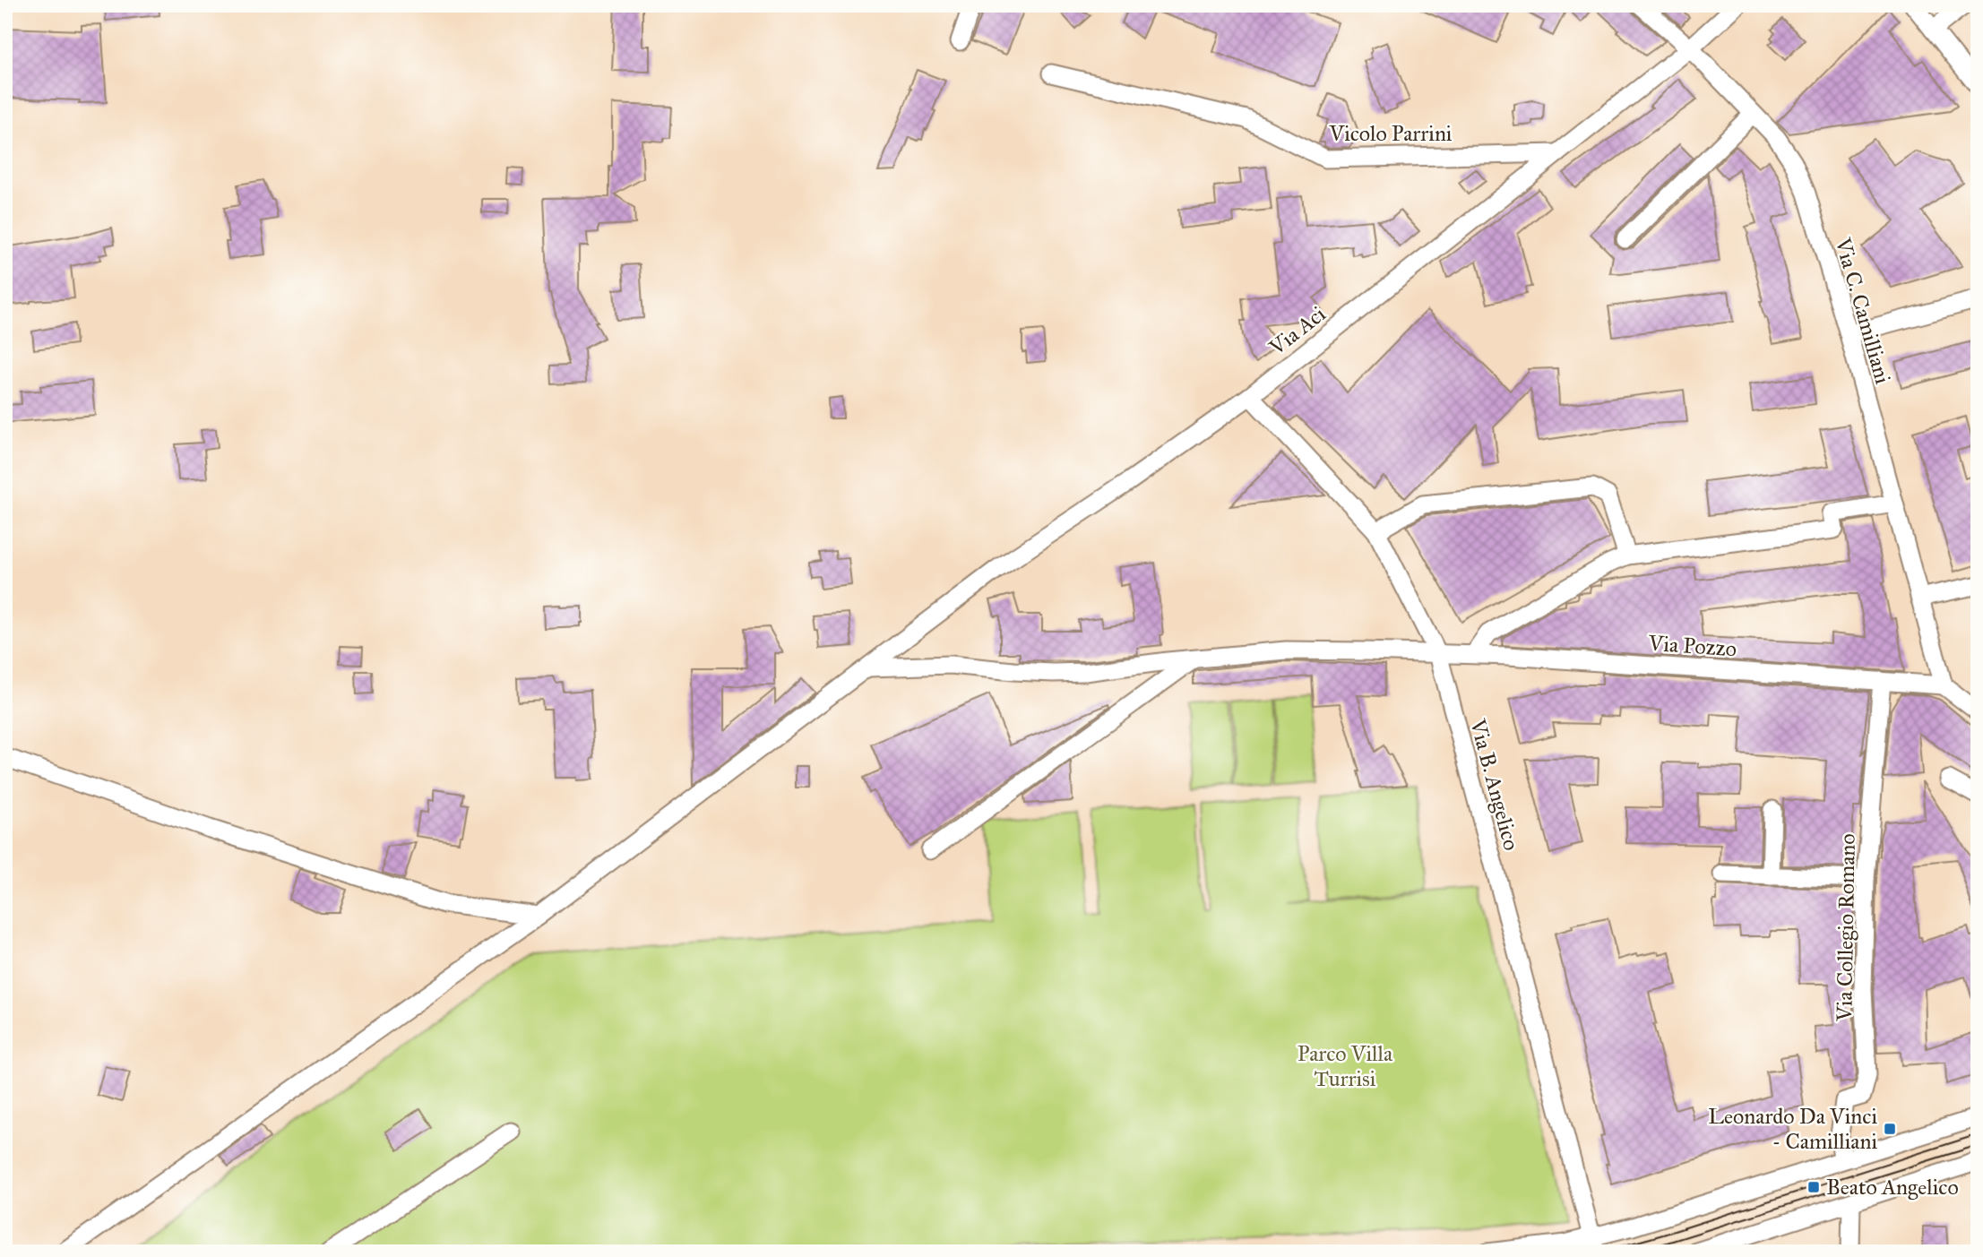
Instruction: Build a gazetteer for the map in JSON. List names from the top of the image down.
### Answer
{
  "streets": {
    "street": [
      "Vicolo Parrini",
      "Via C. Camilliani",
      "Via Aci",
      "Via Pozzo",
      "Via B. Angelico",
      "Via Collegio Romano"
    ]
  },
  "crossings": [
    ["Vicolo Parrini", "Via Aci"],
    ["Via C. Camilliani", "Via Aci"],
    ["Via C. Camilliani", "Via Pozzo"],
    ["Via Aci", "Via Pozzo"],
    ["Via Aci", "Via B. Angelico"],
    ["Via Pozzo", "Via B. Angelico"],
    ["Via Pozzo", "Via Collegio Romano"]
  ],
  "parks": ["Parco Villa Turrisi"],
  "places": {
    "transit": ["Leonardo Da Vinci - Camilliani", "Beato Angelico"]
  }
}
